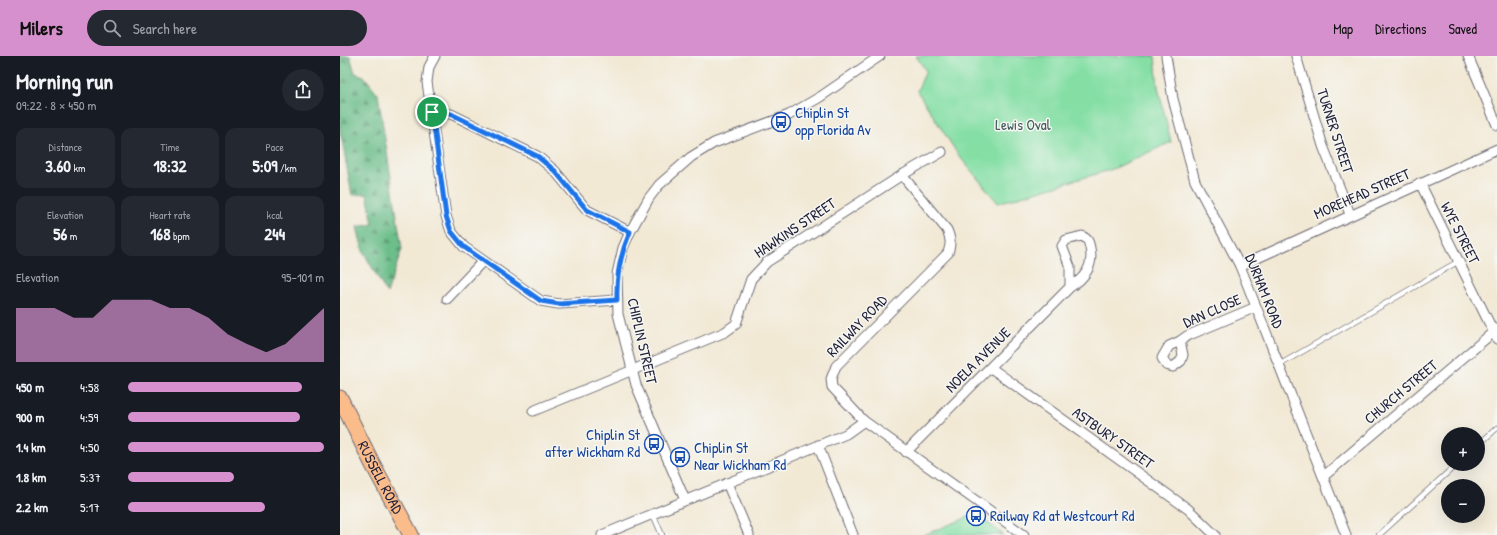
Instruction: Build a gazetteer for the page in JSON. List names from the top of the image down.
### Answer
{
  "streets": {
    "main road": ["RUSSELL ROAD"],
    "street": [
      "TURNER STREET",
      "MOREHEAD STREET",
      "HAWKINS STREET",
      "WYE STREET",
      "DURHAM ROAD",
      "DAN CLOSE",
      "RAILWAY ROAD",
      "CHIPLIN STREET",
      "NOELA AVENUE",
      "CHURCH STREET",
      "ASTBURY STREET"
    ]
  },
  "crossings": [
    ["TURNER STREET", "MOREHEAD STREET"],
    ["MOREHEAD STREET", "WYE STREET"],
    ["MOREHEAD STREET", "DURHAM ROAD"],
    ["HAWKINS STREET", "RAILWAY ROAD"],
    ["HAWKINS STREET", "CHIPLIN STREET"],
    ["WYE STREET", "CHURCH STREET"],
    ["DURHAM ROAD", "DAN CLOSE"],
    ["DURHAM ROAD", "CHURCH STREET"],
    ["RAILWAY ROAD", "NOELA AVENUE"],
    ["NOELA AVENUE", "ASTBURY STREET"]
  ],
  "parks": ["Lewis Oval"],
  "places": {
    "bus stop": [
      "Chiplin St opp Florida Av",
      "Chiplin St after Wickham Rd",
      "Chiplin St Near Wickham Rd",
      "Railway Rd at Westcourt Rd"
    ]
  },
  "page": {
    "header": "Milers",
    "search": "Search here",
    "nav": ["Map", "Directions", "Saved"],
    "heading": ["Morning run", "09:22 · 8 × 450 m"],
    "stats": [
      ["Distance", "3.60 km"],
      ["Time", "18:32"],
      ["Pace", "5:09 /km"],
      ["Elevation", "56 m"],
      ["Heart rate", "168 bpm"],
      ["kcal", "244"]
    ],
    "chart": ["Elevation", "95–101 m"],
    "list": [
      {
        "name": "450 m",
        "note": "4:58"
      },
      {
        "name": "900 m",
        "note": "4:59"
      },
      {
        "name": "1.4 km",
        "note": "4:50"
      },
      {
        "name": "1.8 km",
        "note": "5:37"
      },
      {
        "name": "2.2 km",
        "note": "5:17"
      }
    ],
    "map_buttons": ["+", "−"]
  }
}
